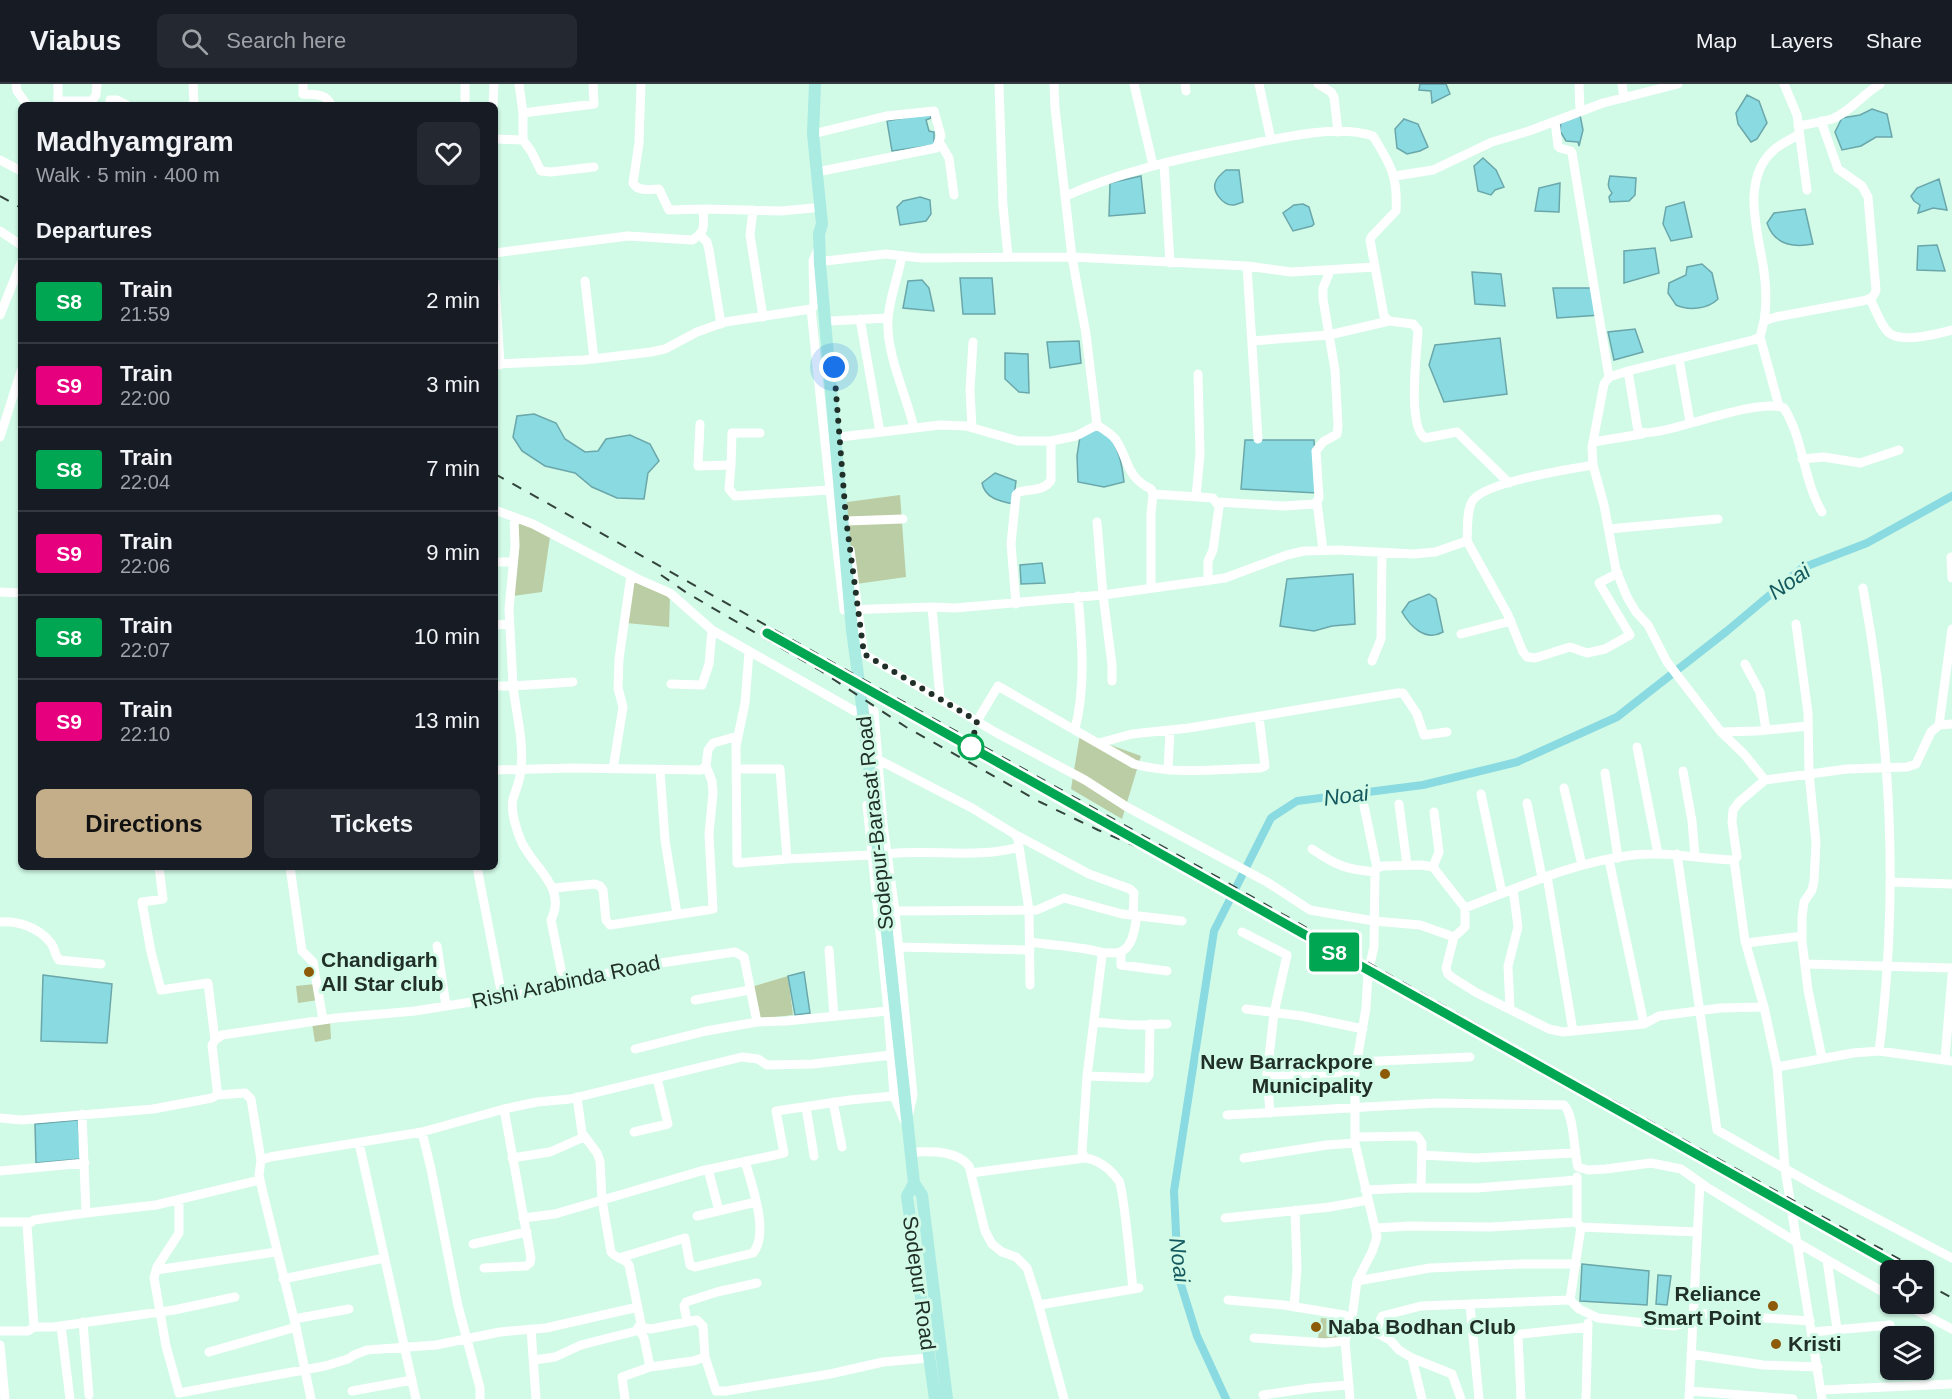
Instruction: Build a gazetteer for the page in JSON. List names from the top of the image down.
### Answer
{
  "streets": {
    "main road": ["Sodepur-Barasat Road", "Sodepur Road"],
    "street": ["Rishi Arabinda Road"]
  },
  "crossings": [
    ["Sodepur-Barasat Road", "Sodepur Road"]
  ],
  "water": ["Noai"],
  "places": [
    "Chandigarh All Star club",
    "New Barrackpore Municipality",
    "Reliance Smart Point",
    "Naba Bodhan Club",
    "Kristi"
  ],
  "page": {
    "header": "Viabus",
    "search": "Search here",
    "nav": ["Map", "Layers", "Share"],
    "on_map": "S8",
    "heading": [
      ["Madhyamgram", "Walk · 5 min · 400 m"],
      "Departures"
    ],
    "list": [
      {
        "mark": "S8",
        "name": "Train",
        "note": "21:59",
        "value": "2 min"
      },
      {
        "mark": "S9",
        "name": "Train",
        "note": "22:00",
        "value": "3 min"
      },
      {
        "mark": "S8",
        "name": "Train",
        "note": "22:04",
        "value": "7 min"
      },
      {
        "mark": "S9",
        "name": "Train",
        "note": "22:06",
        "value": "9 min"
      },
      {
        "mark": "S8",
        "name": "Train",
        "note": "22:07",
        "value": "10 min"
      },
      {
        "mark": "S9",
        "name": "Train",
        "note": "22:10",
        "value": "13 min"
      }
    ],
    "buttons": ["Directions", "Tickets"]
  }
}
